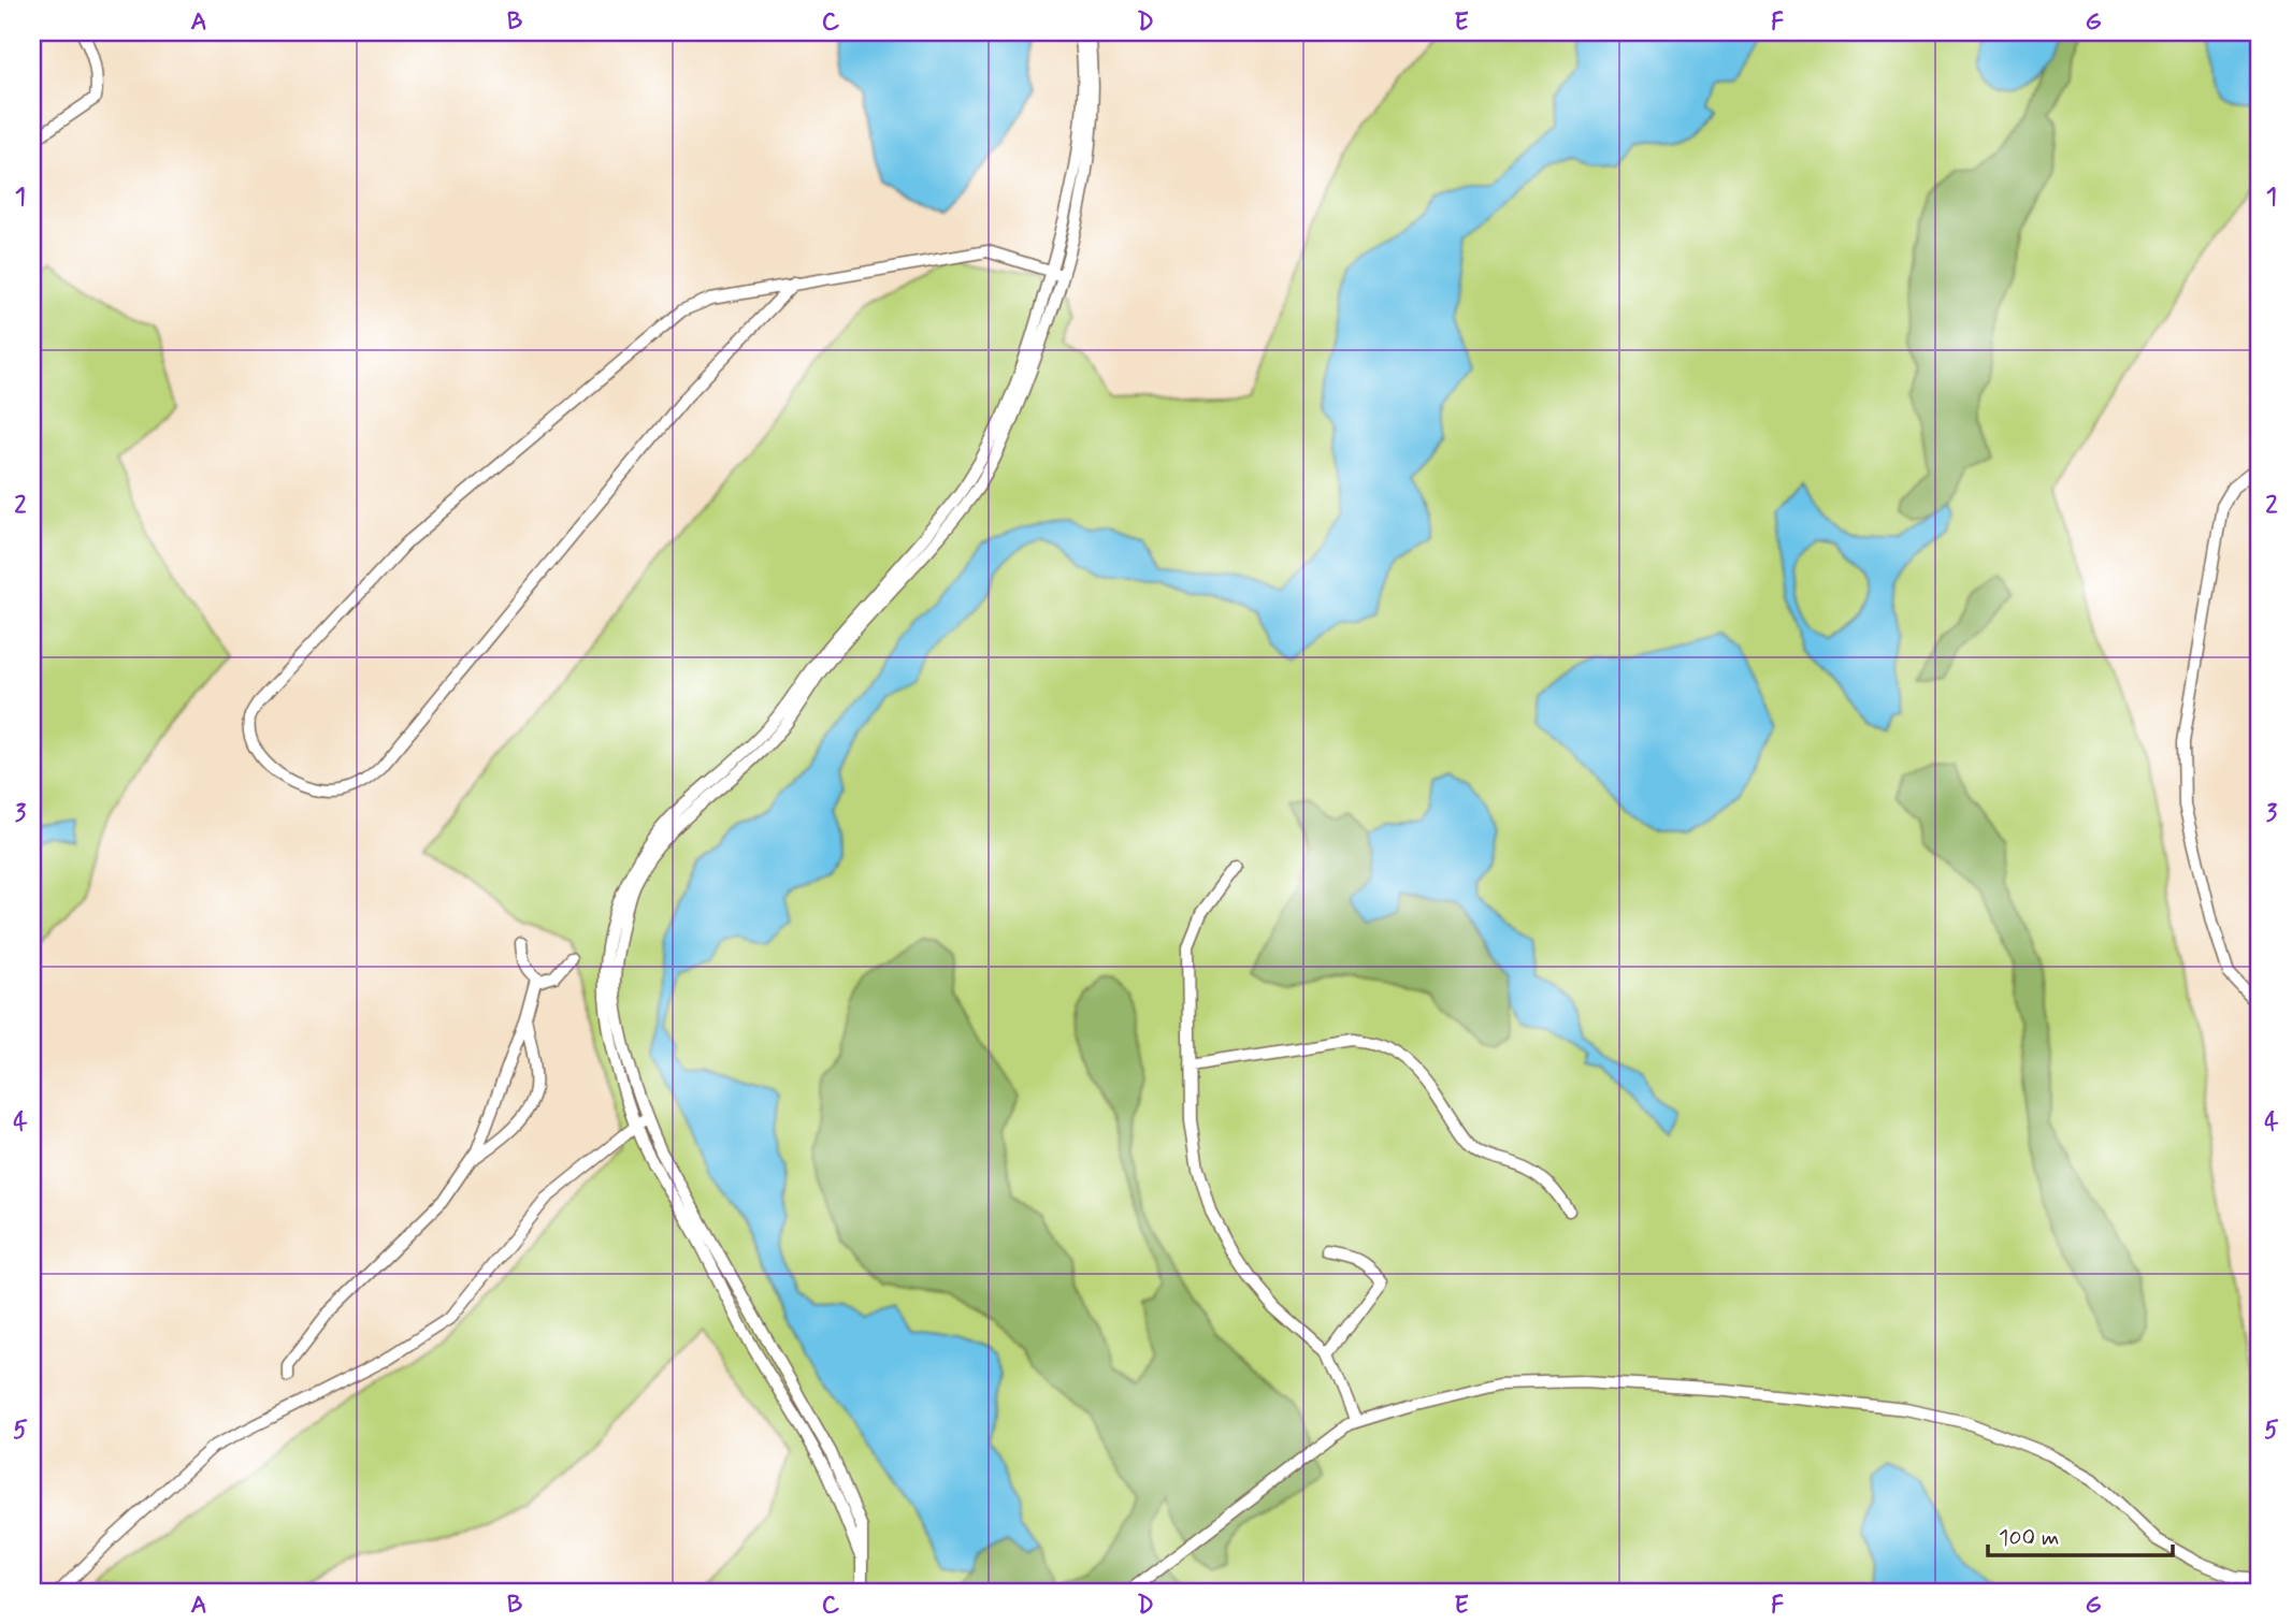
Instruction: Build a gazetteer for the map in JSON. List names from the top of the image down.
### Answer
{
  "scale_bar": "100 m",
  "grid": {
    "columns": [
      "A",
      "B",
      "C",
      "D",
      "E",
      "F",
      "G"
    ],
    "rows": [
      "1",
      "2",
      "3",
      "4",
      "5"
    ]
  }
}
